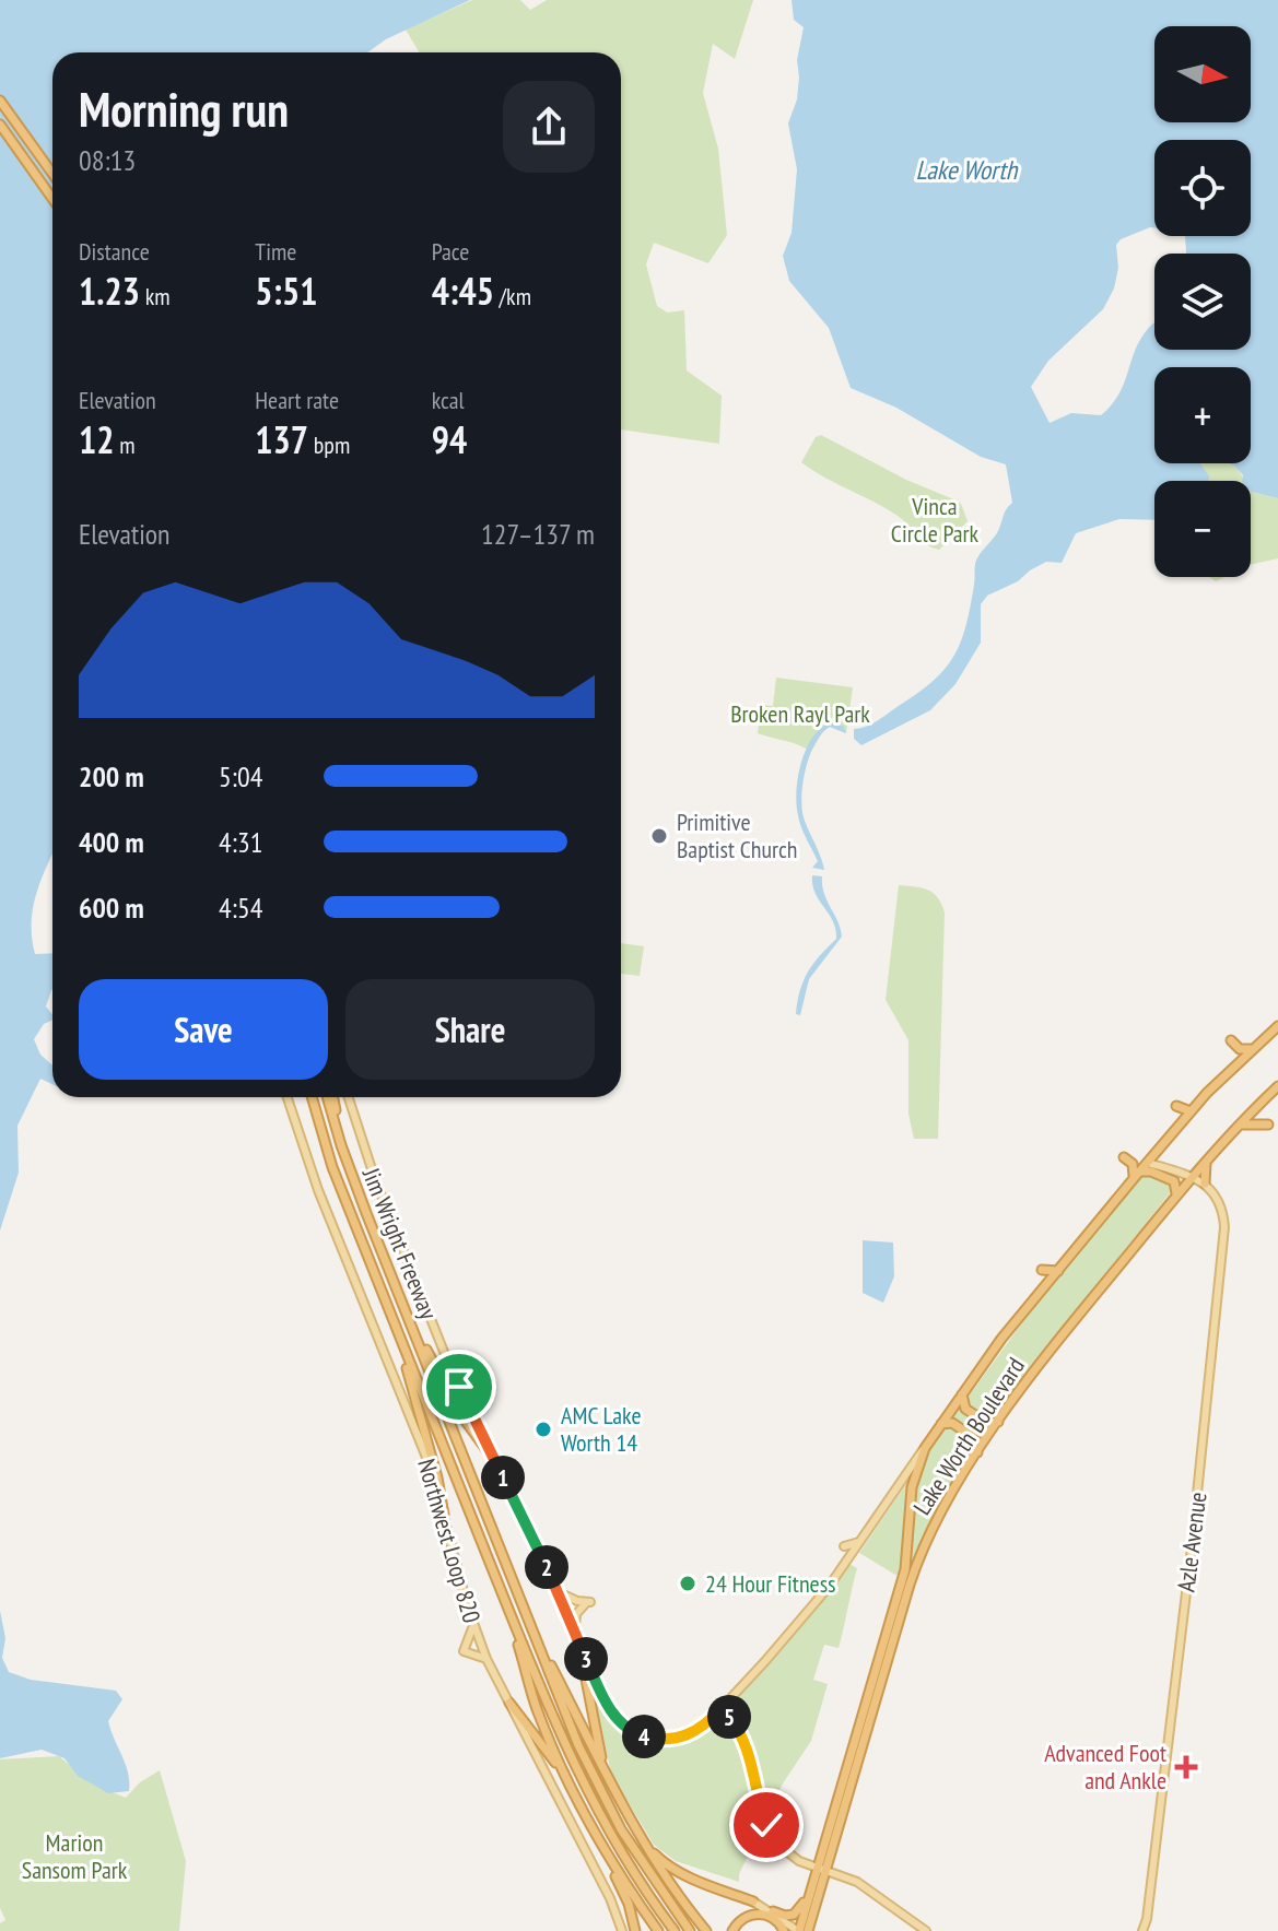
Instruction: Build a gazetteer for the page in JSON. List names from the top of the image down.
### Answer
{
  "streets": {
    "highway": ["Jim Wright Freeway", "Lake Worth Boulevard"],
    "main road": ["Northwest Loop 820", "Azle Avenue"]
  },
  "water": ["Lake Worth"],
  "parks": ["Vinca Circle Park", "Broken Rayl Park", "Marion Sansom Park"],
  "places": {
    "other": ["Primitive Baptist Church", "AMC Lake Worth 14", "24 Hour Fitness"],
    "health": ["Advanced Foot and Ankle"]
  },
  "north": "right",
  "page": {
    "map_buttons": ["+", "−"],
    "heading": ["Morning run", "08:13"],
    "stats": [
      ["Distance", "1.23 km"],
      ["Time", "5:51"],
      ["Pace", "4:45 /km"],
      ["Elevation", "12 m"],
      ["Heart rate", "137 bpm"],
      ["kcal", "94"]
    ],
    "chart": ["Elevation", "127–137 m"],
    "list": [
      {
        "name": "200 m",
        "note": "5:04"
      },
      {
        "name": "400 m",
        "note": "4:31"
      },
      {
        "name": "600 m",
        "note": "4:54"
      }
    ],
    "buttons": ["Save", "Share"],
    "pins": [
      "1",
      "2",
      "3",
      "5",
      "4"
    ]
  }
}
